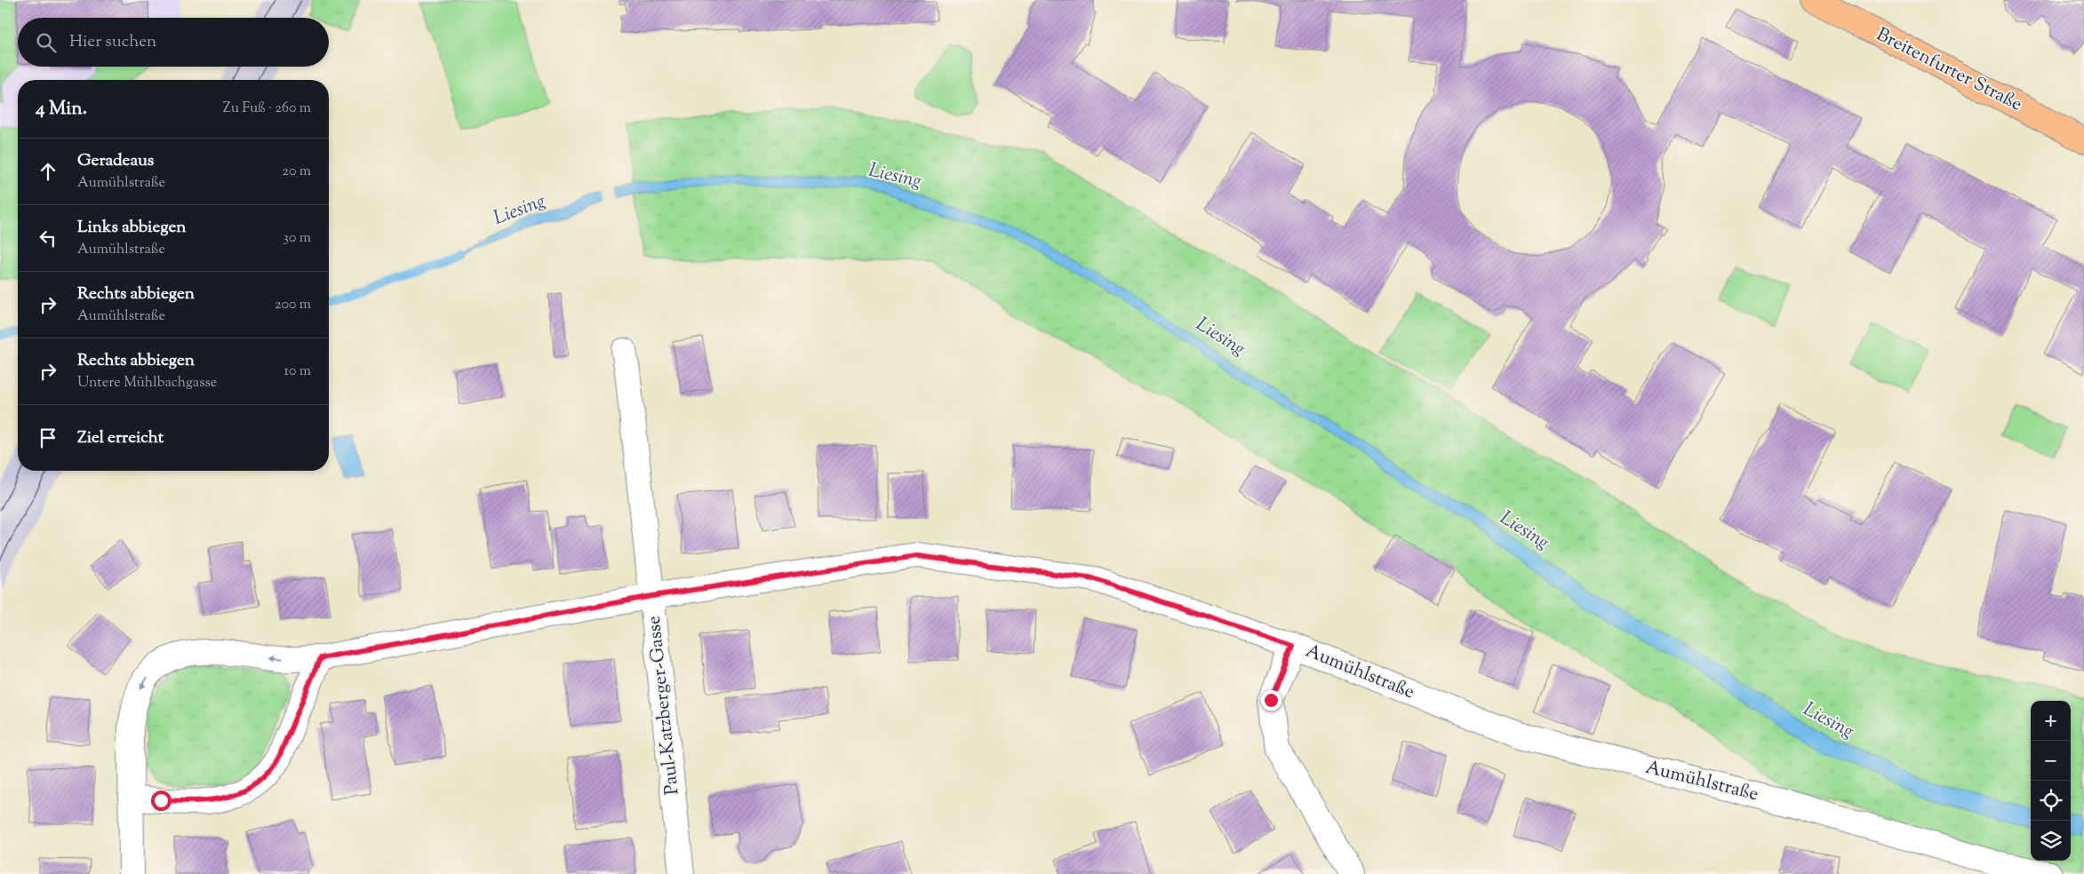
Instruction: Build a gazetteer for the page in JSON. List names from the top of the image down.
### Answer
{
  "streets": {
    "main road": ["Breitenfurter Straße"],
    "street": ["Aumühlstraße", "Paul-Katzberger-Gasse"]
  },
  "crossings": [
    ["Aumühlstraße", "Paul-Katzberger-Gasse"]
  ],
  "water": ["Liesing"],
  "page": {
    "search": "Hier suchen",
    "heading": ["4 Min.", "Zu Fuß · 260 m"],
    "list": [
      ["Geradeaus", "Aumühlstraße", "20 m"],
      ["Links abbiegen", "Aumühlstraße", "30 m"],
      ["Rechts abbiegen", "Aumühlstraße", "200 m"],
      ["Rechts abbiegen", "Untere Mühlbachgasse", "10 m"],
      "Ziel erreicht"
    ],
    "map_buttons": ["+", "−"]
  }
}
